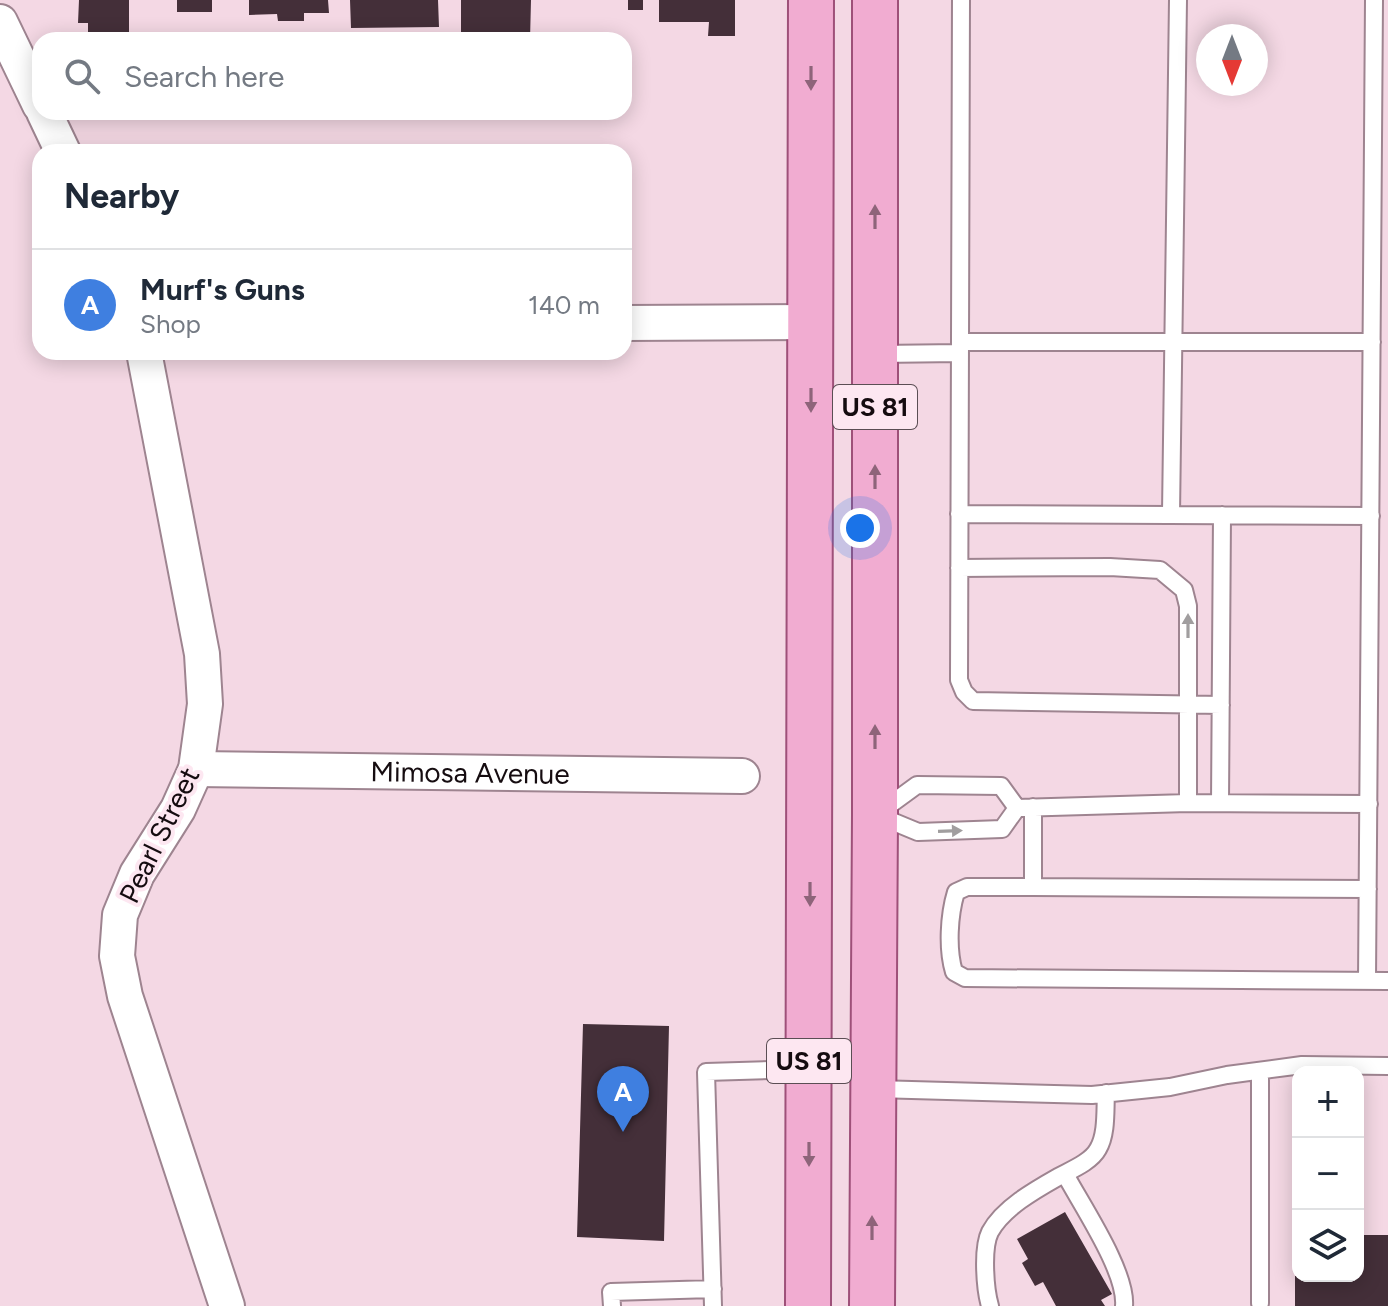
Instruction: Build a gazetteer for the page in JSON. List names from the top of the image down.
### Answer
{
  "streets": {
    "main road": ["US 81"],
    "street": ["Mimosa Avenue", "Pearl Street"]
  },
  "crossings": [
    ["Mimosa Avenue", "Pearl Street"]
  ],
  "north": "bottom",
  "page": {
    "search": "Search here",
    "heading": "Nearby",
    "list": [
      {
        "mark": "A",
        "name": "Murf's Guns",
        "note": "Shop",
        "value": "140 m"
      }
    ],
    "map_buttons": ["+", "−"],
    "pins": "A"
  }
}
